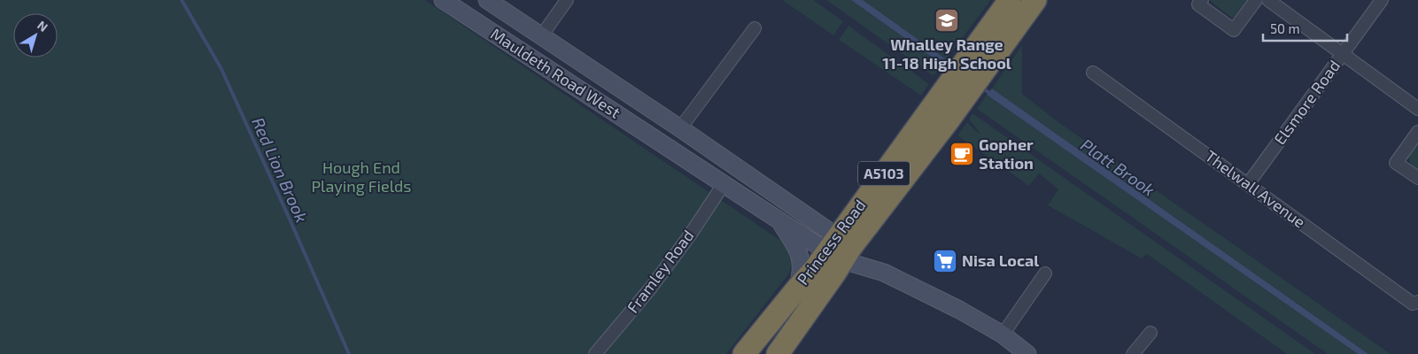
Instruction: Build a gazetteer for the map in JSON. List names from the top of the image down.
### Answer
{
  "streets": {
    "highway": ["A5103", "Princess Road"],
    "street": [
      "Mauldeth Road West",
      "Elsmore Road",
      "Thelwall Avenue",
      "Framley Road"
    ]
  },
  "crossings": [
    ["Mauldeth Road West", "Princess Road"],
    ["Elsmore Road", "Thelwall Avenue"]
  ],
  "water": ["Platt Brook", "Red Lion Brook"],
  "parks": ["Hough End Playing Fields"],
  "places": {
    "school or university": ["Whalley Range 11-18 High School"],
    "cafe": ["Gopher Station"],
    "supermarket": ["Nisa Local"]
  },
  "scale_bar": "50 m",
  "north": "top right"
}
